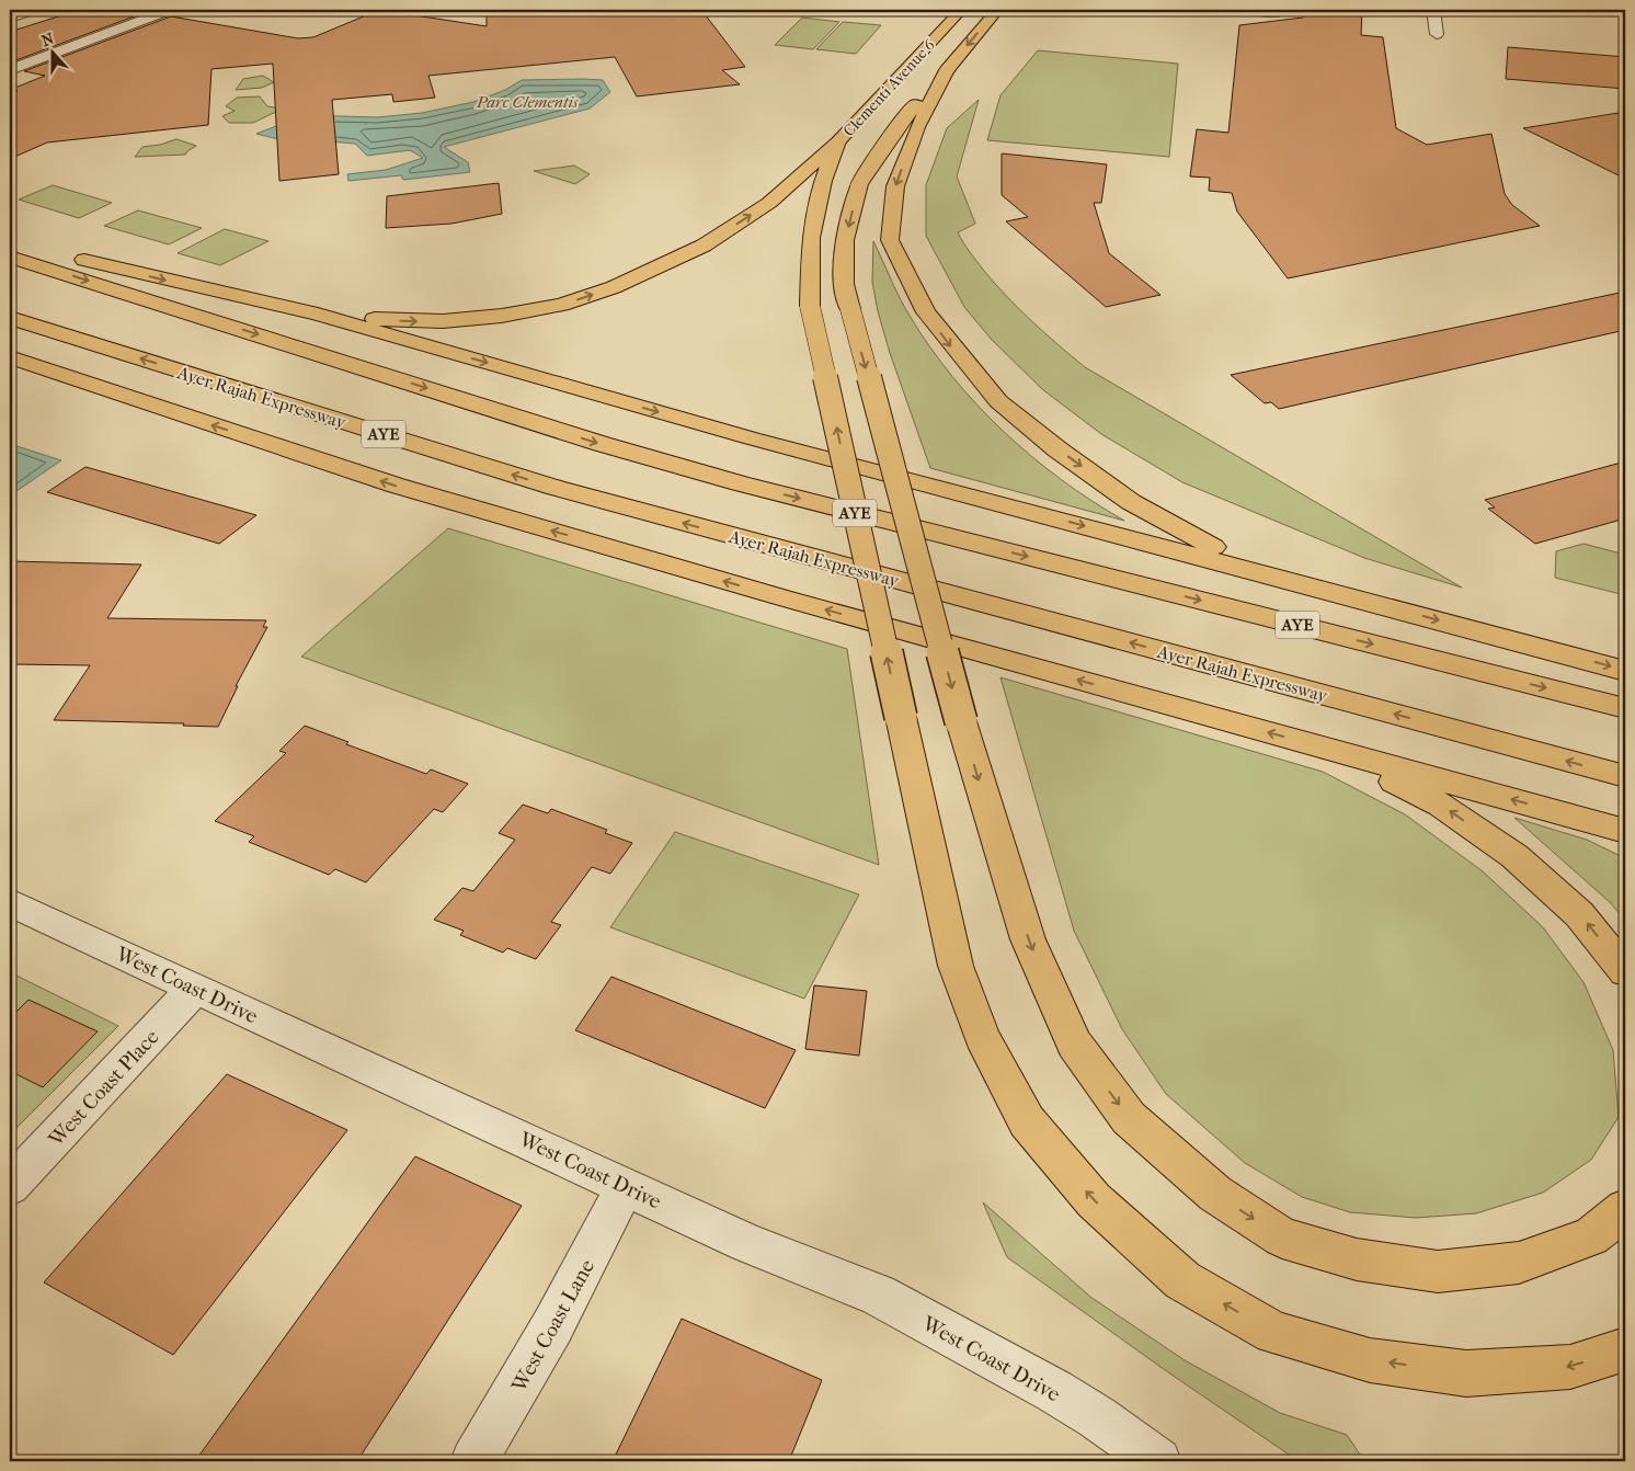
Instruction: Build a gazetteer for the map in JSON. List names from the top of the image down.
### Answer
{
  "streets": {
    "main road": ["Clementi Avenue 6", "Ayer Rajah Expressway", "AYE"],
    "street": ["West Coast Drive", "West Coast Place", "West Coast Lane"]
  },
  "crossings": [
    ["West Coast Drive", "West Coast Place"],
    ["West Coast Drive", "West Coast Lane"]
  ],
  "water": ["Parc Clementis"],
  "north": "top"
}
